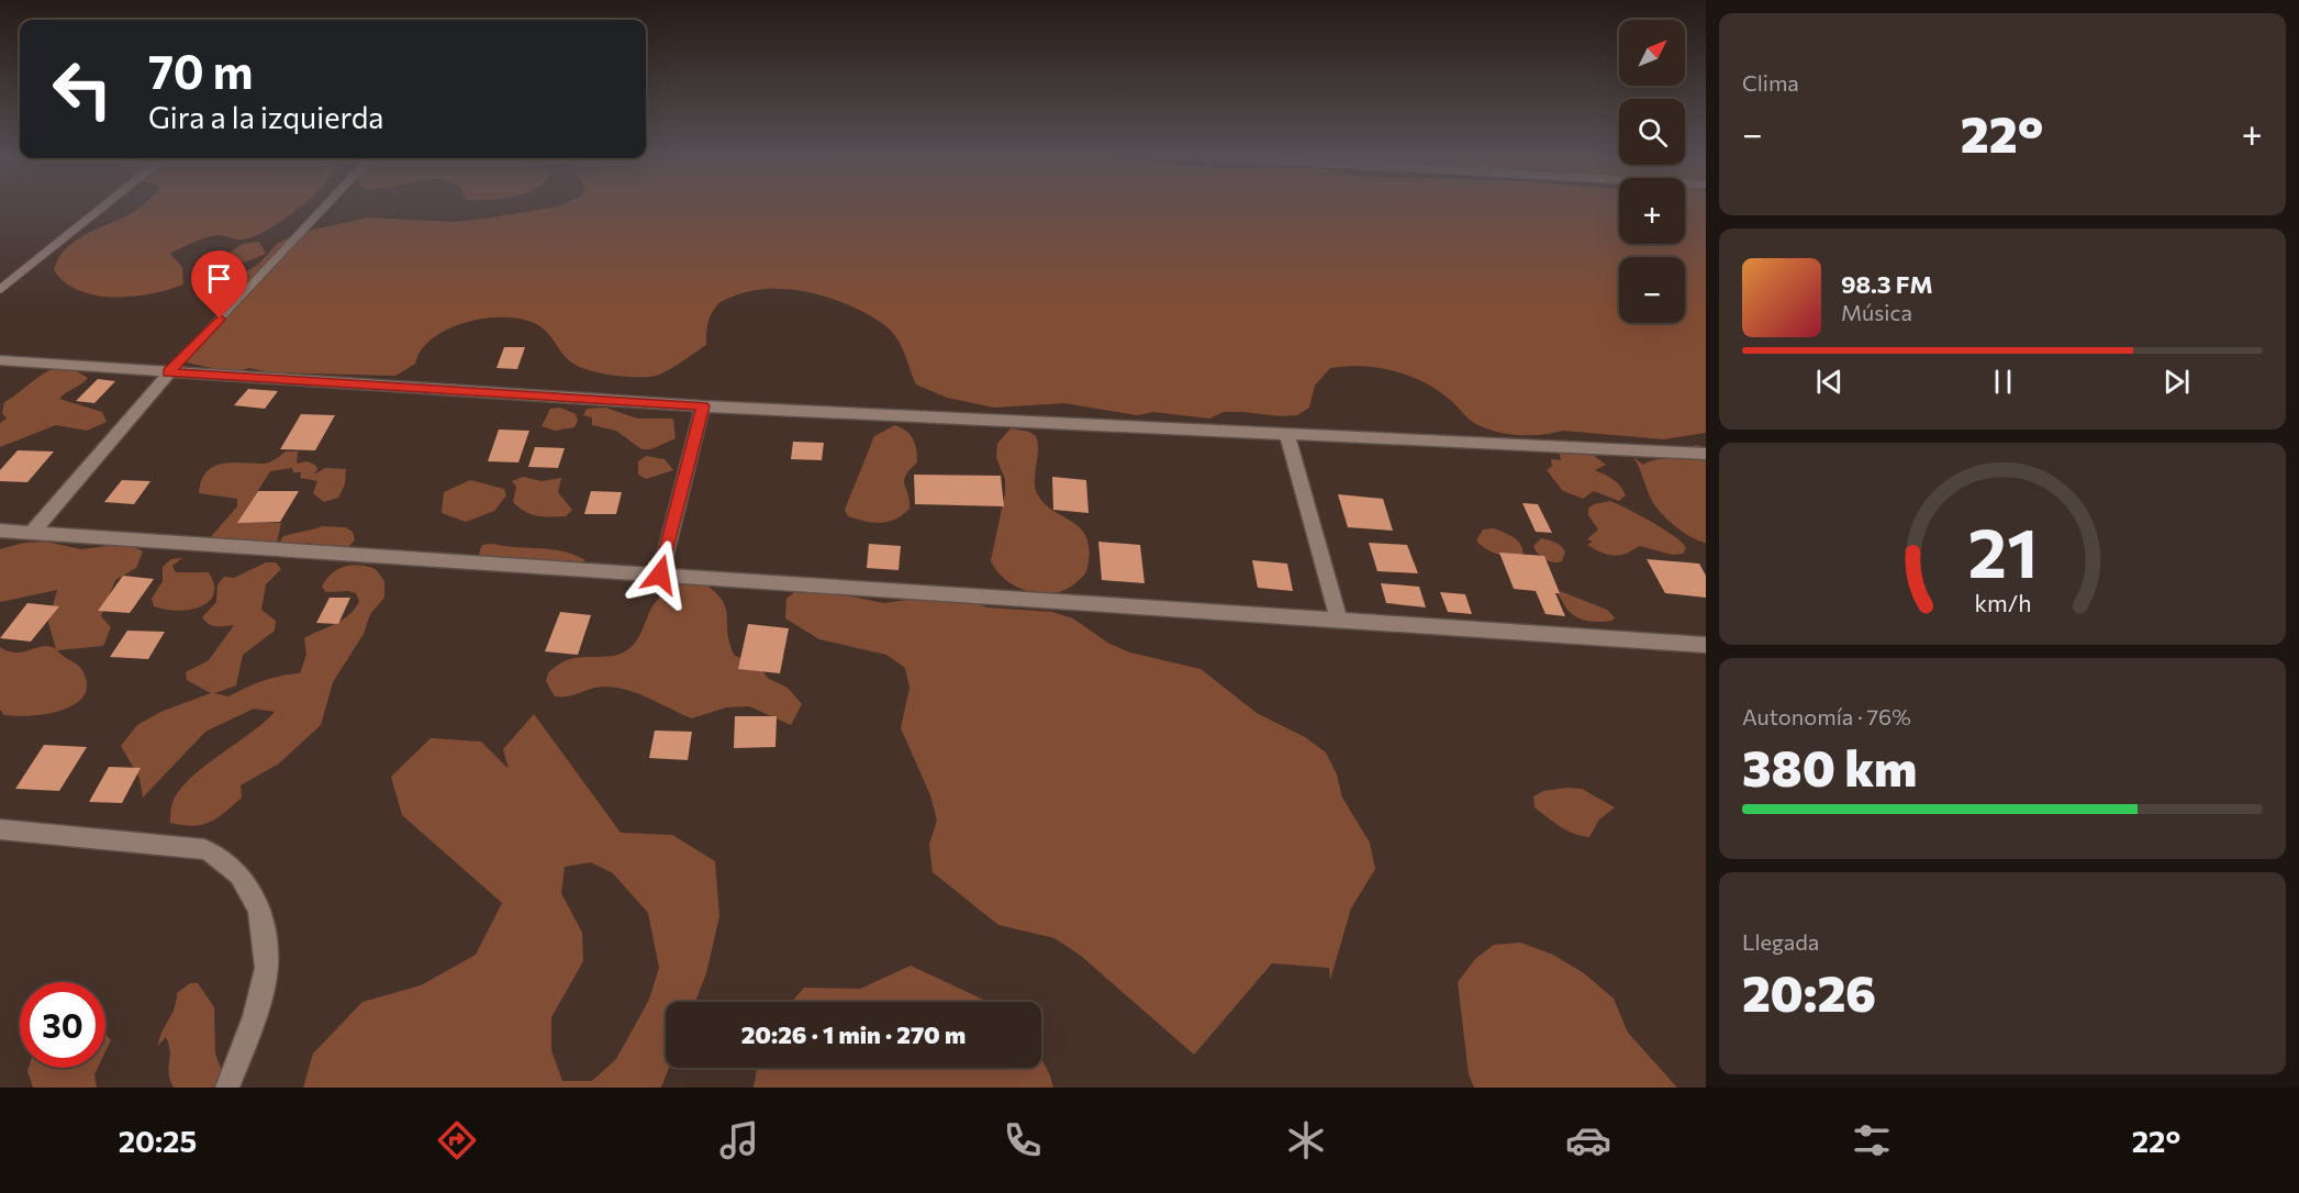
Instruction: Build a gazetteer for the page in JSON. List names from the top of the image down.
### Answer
{
  "north": "top right",
  "page": {
    "tile": [
      "Clima",
      ["Autonomía · 76%", "380 km"],
      ["Llegada", "20:26"]
    ],
    "map_buttons": ["+", "−"],
    "turn": ["70 m", "Gira a la izquierda"],
    "heat": ["−", "22°", "+"],
    "song": ["98.3 FM", "Música"],
    "limit": "30",
    "trip": "20:26 · 1 min · 270 m",
    "tabs": ["20:25", "22°"],
    "gauge": ["21", "km/h"]
  }
}
